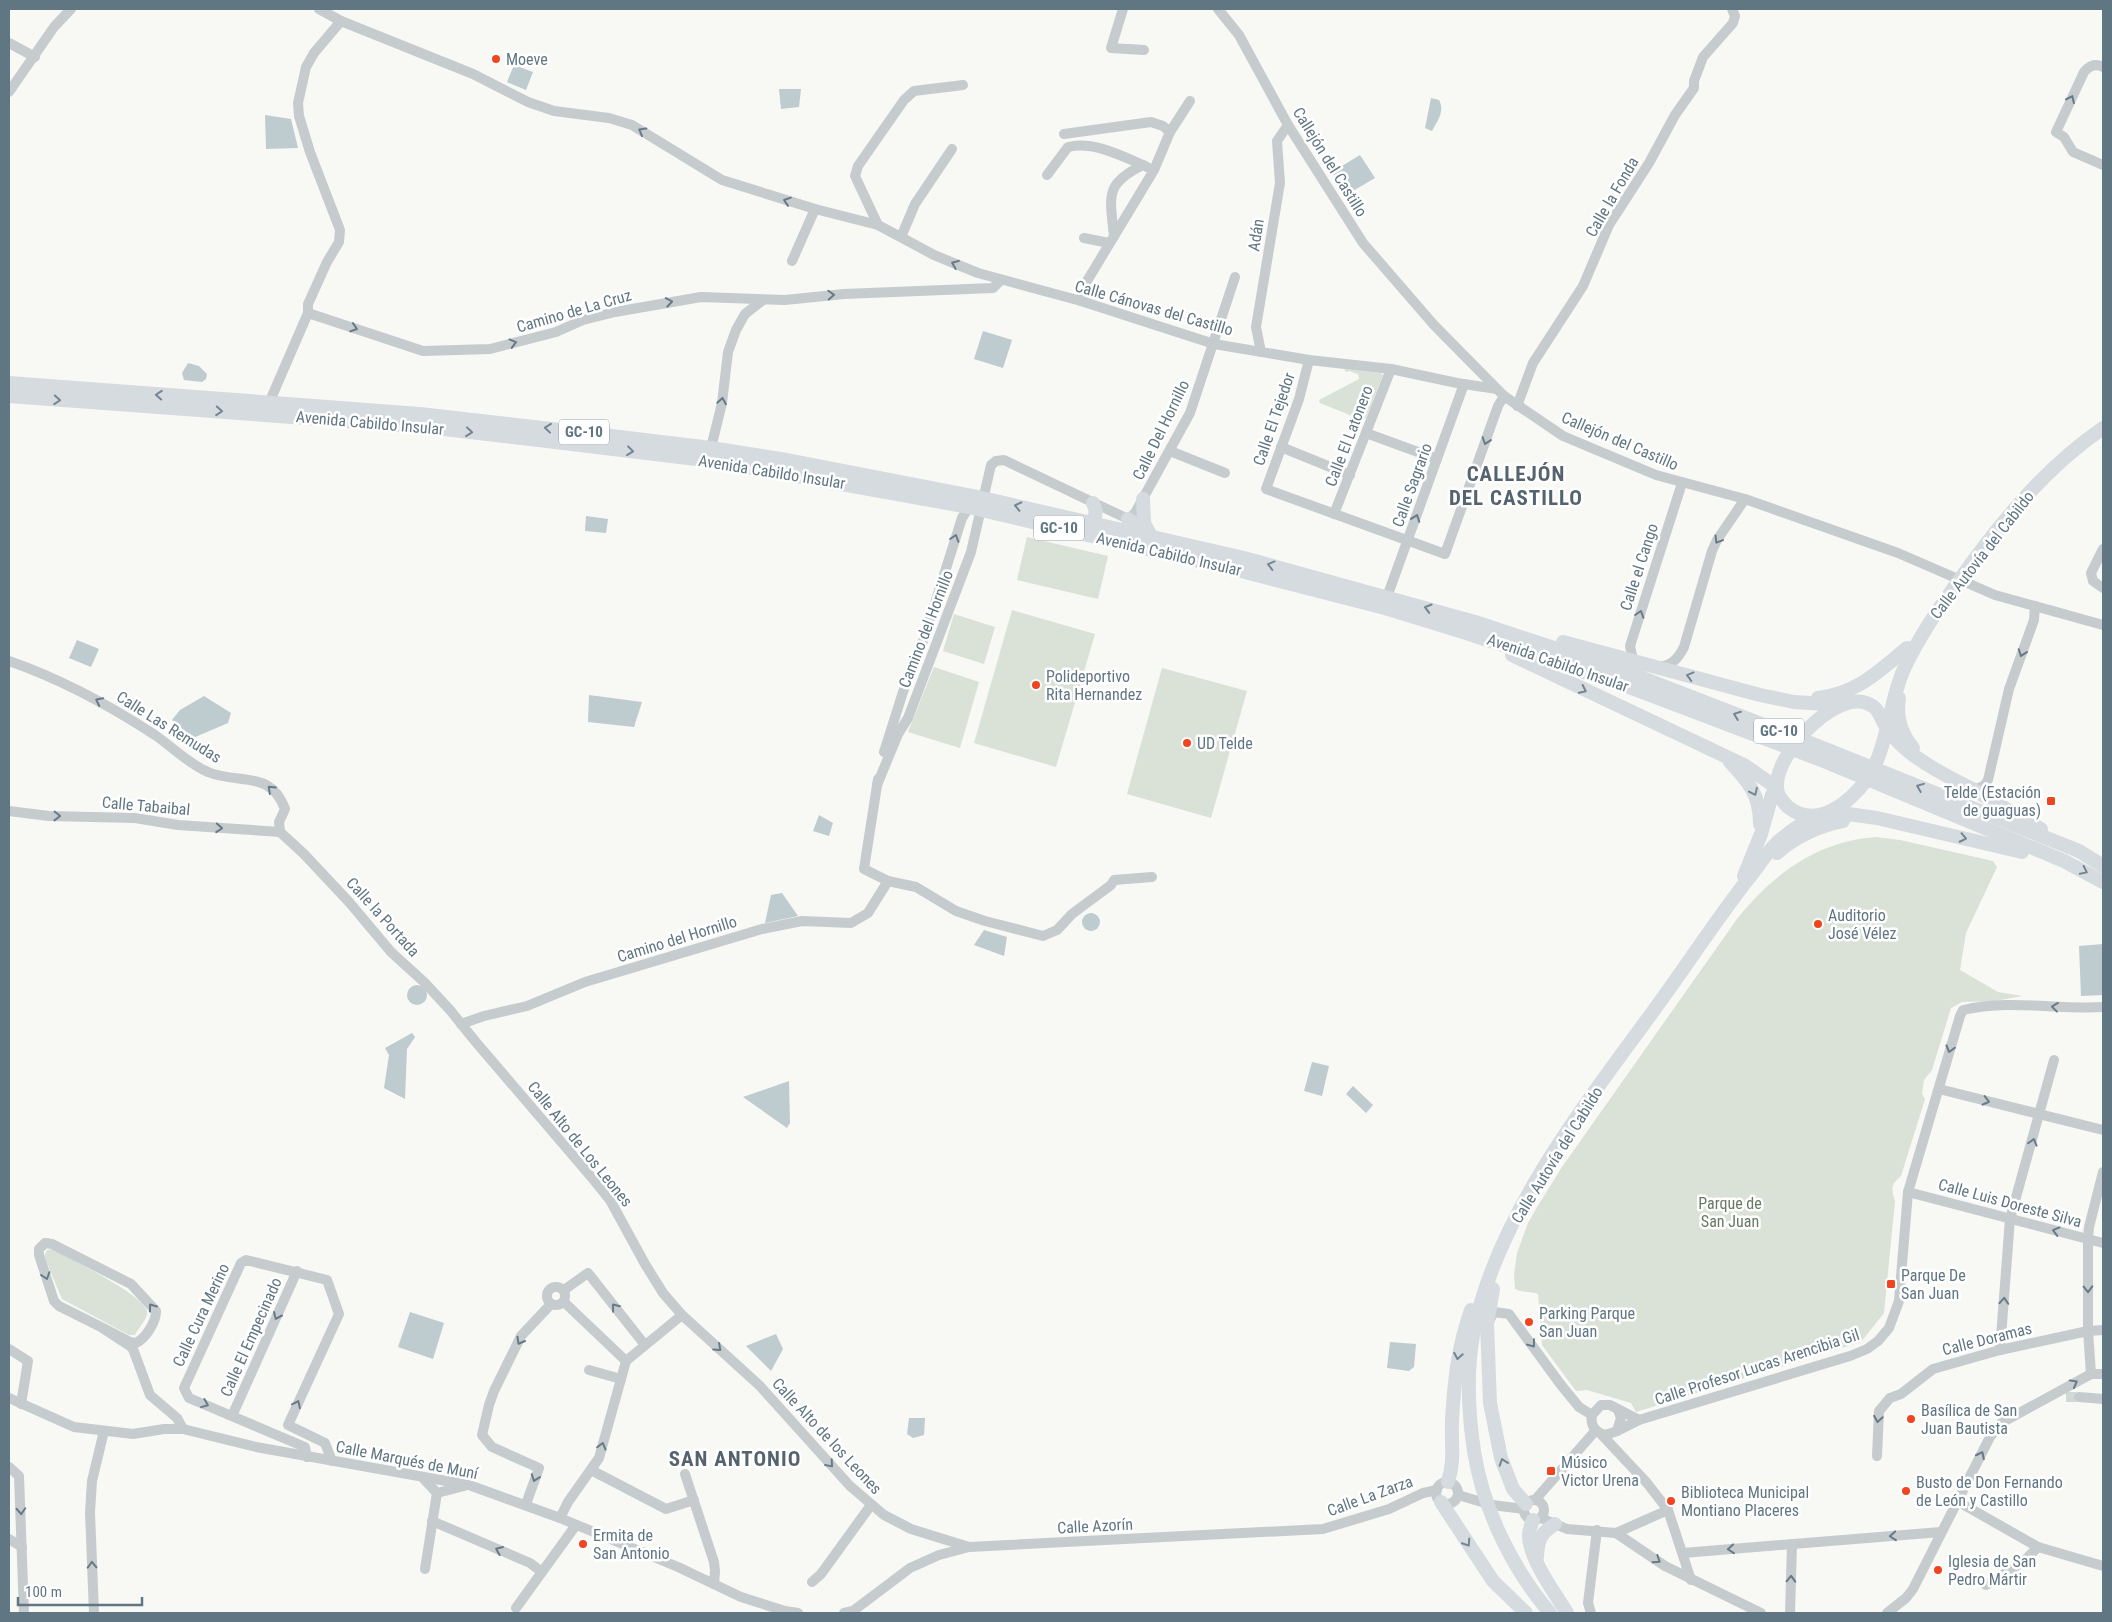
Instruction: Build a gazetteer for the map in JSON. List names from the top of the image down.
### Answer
{
  "streets": {
    "main road": ["Avenida Cabildo Insular", "GC-10", "Calle Autovía del Cabildo"],
    "street": [
      "Callejón del Castillo",
      "Calle la Fonda",
      "Adán",
      "Calle Cánovas del Castillo",
      "Camino de La Cruz",
      "Calle El Tejedor",
      "Calle Del Hornillo",
      "Calle El Latonero",
      "Calle Sagrario",
      "Calle el Cango",
      "Camino del Hornillo",
      "Calle Las Remudas",
      "Calle Tabaibal",
      "Calle la Portada",
      "Calle Alto de Los Leones",
      "Calle Luis Doreste Silva",
      "Calle Cura Merino",
      "Calle El Empecinado",
      "Calle Doramas",
      "Calle Profesor Lucas Arencibia Gil",
      "Calle Alto de los Leones",
      "Calle Marqués de Muní",
      "Calle La Zarza",
      "Calle Azorín"
    ]
  },
  "crossings": [
    ["Callejón del Castillo", "Calle la Fonda"],
    ["Callejón del Castillo", "Adán"],
    ["Callejón del Castillo", "Calle Cánovas del Castillo"],
    ["Callejón del Castillo", "Calle el Cango"],
    ["Adán", "Calle Cánovas del Castillo"],
    ["Calle Cánovas del Castillo", "Camino de La Cruz"],
    ["Calle Cánovas del Castillo", "Calle El Tejedor"],
    ["Calle Cánovas del Castillo", "Calle Del Hornillo"],
    ["Calle Cánovas del Castillo", "Calle El Latonero"],
    ["Calle Cánovas del Castillo", "Calle Sagrario"],
    ["Calle El Tejedor", "Calle El Latonero"],
    ["Avenida Cabildo Insular", "Calle Sagrario"],
    ["Avenida Cabildo Insular", "Camino del Hornillo"],
    ["Camino del Hornillo", "Calle la Portada"],
    ["Camino del Hornillo", "Calle Alto de Los Leones"],
    ["Calle Las Remudas", "Calle Tabaibal"],
    ["Calle Las Remudas", "Calle la Portada"],
    ["Calle Tabaibal", "Calle la Portada"],
    ["Calle la Portada", "Calle Alto de Los Leones"],
    ["Calle Alto de Los Leones", "Calle Alto de los Leones"],
    ["Calle Luis Doreste Silva", "Calle Profesor Lucas Arencibia Gil"],
    ["Calle Cura Merino", "Calle El Empecinado"],
    ["Calle Cura Merino", "Calle Marqués de Muní"],
    ["Calle Alto de los Leones", "Calle Azorín"],
    ["Calle La Zarza", "Calle Azorín"]
  ],
  "one_way": [
    "Calle Cánovas del Castillo",
    "Camino de La Cruz",
    "Calle Sagrario",
    "Calle Las Remudas",
    "Calle Tabaibal",
    "Calle Luis Doreste Silva",
    "Calle El Empecinado",
    "Calle Doramas",
    "Calle Alto de los Leones"
  ],
  "districts": ["CALLEJÓN DEL CASTILLO", "SAN ANTONIO"],
  "parks": ["Parque de San Juan"],
  "places": {
    "other": [
      "Moeve",
      "Polideportivo Rita Hernandez",
      "UD Telde",
      "Auditorio José Vélez",
      "Parking Parque San Juan",
      "Basílica de San Juan Bautista",
      "Busto de Don Fernando de León y Castillo",
      "Biblioteca Municipal Montiano Placeres",
      "Ermita de San Antonio",
      "Iglesia de San Pedro Mártir"
    ],
    "transit": ["Telde (Estación de guaguas)", "Parque De San Juan", "Músico Victor Urena"]
  },
  "scale_bar": "100 m"
}
